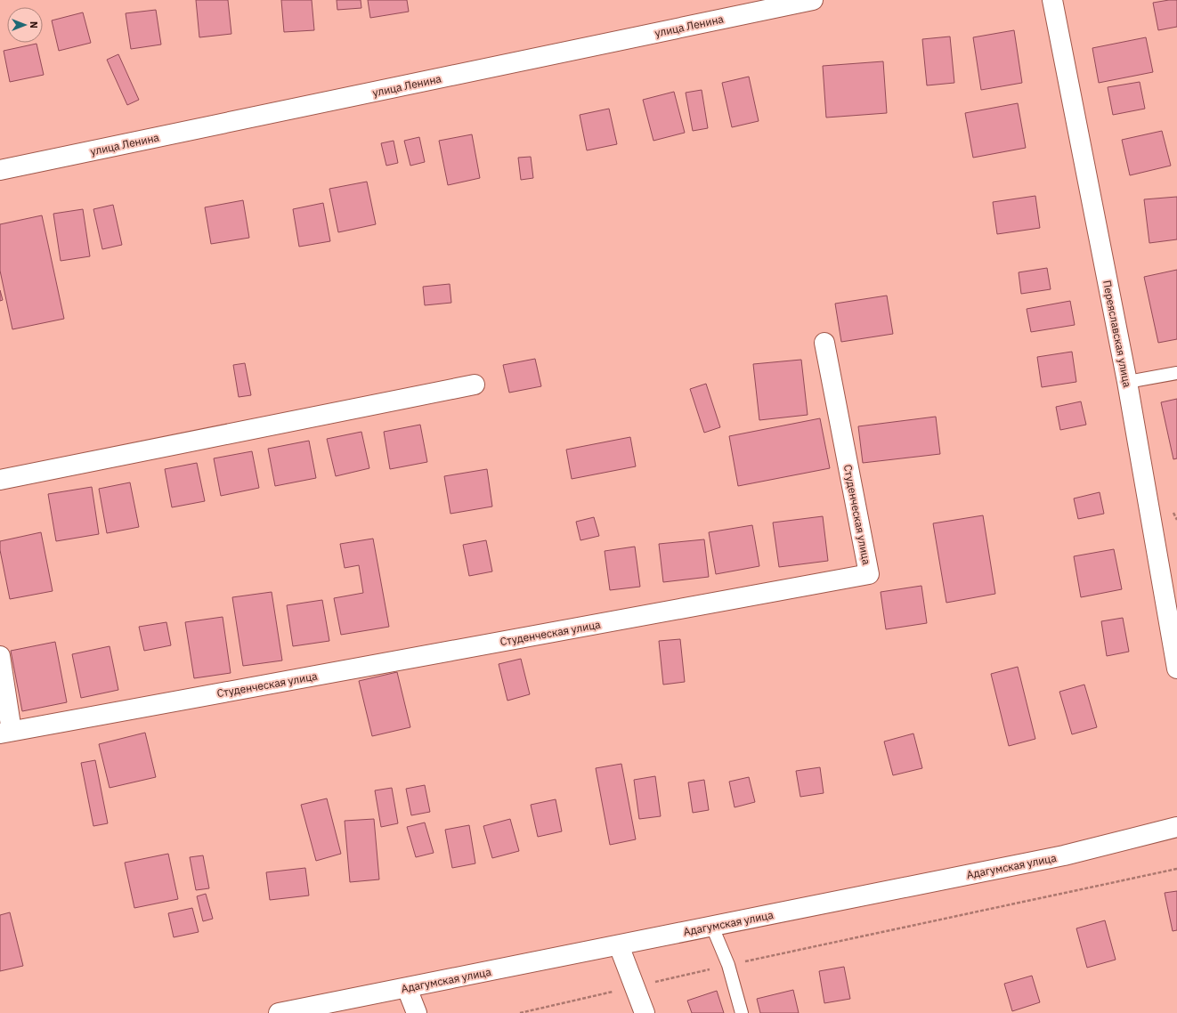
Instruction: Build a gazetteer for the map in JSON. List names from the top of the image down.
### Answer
{
  "streets": {
    "street": [
      "улица Ленина",
      "Переяславская улица",
      "Студенческая улица",
      "Адагумская улица"
    ]
  },
  "north": "right"
}
